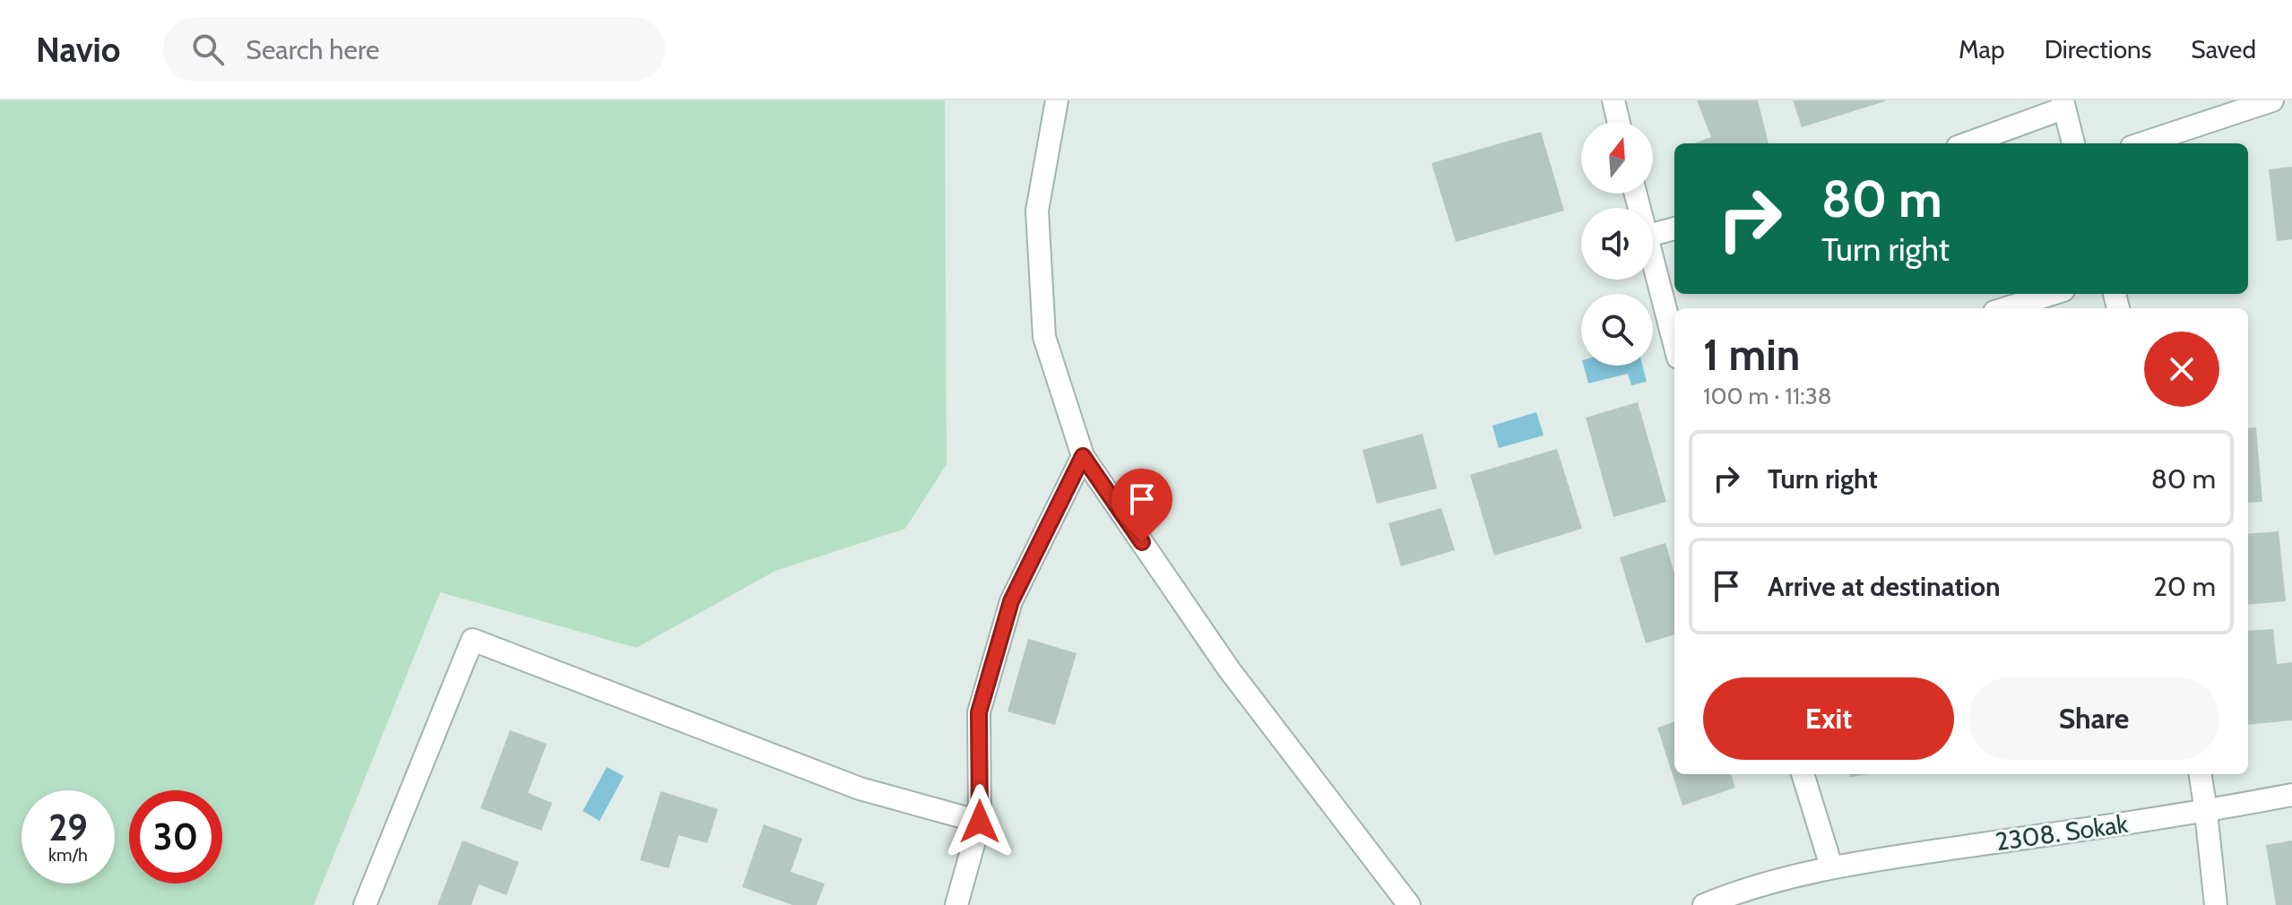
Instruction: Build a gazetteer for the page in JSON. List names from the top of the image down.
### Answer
{
  "streets": {
    "street": ["2308. Sokak"]
  },
  "north": "top",
  "page": {
    "header": "Navio",
    "search": "Search here",
    "nav": ["Map", "Directions", "Saved"],
    "turn": ["80 m", "Turn right"],
    "heading": ["1 min", "100 m · 11:38"],
    "list": [
      {
        "name": "Turn right",
        "value": "80 m"
      },
      {
        "name": "Arrive at destination",
        "value": "20 m"
      }
    ],
    "buttons": ["Exit", "Share"],
    "speed": "29 km/h",
    "limit": "30"
  }
}
